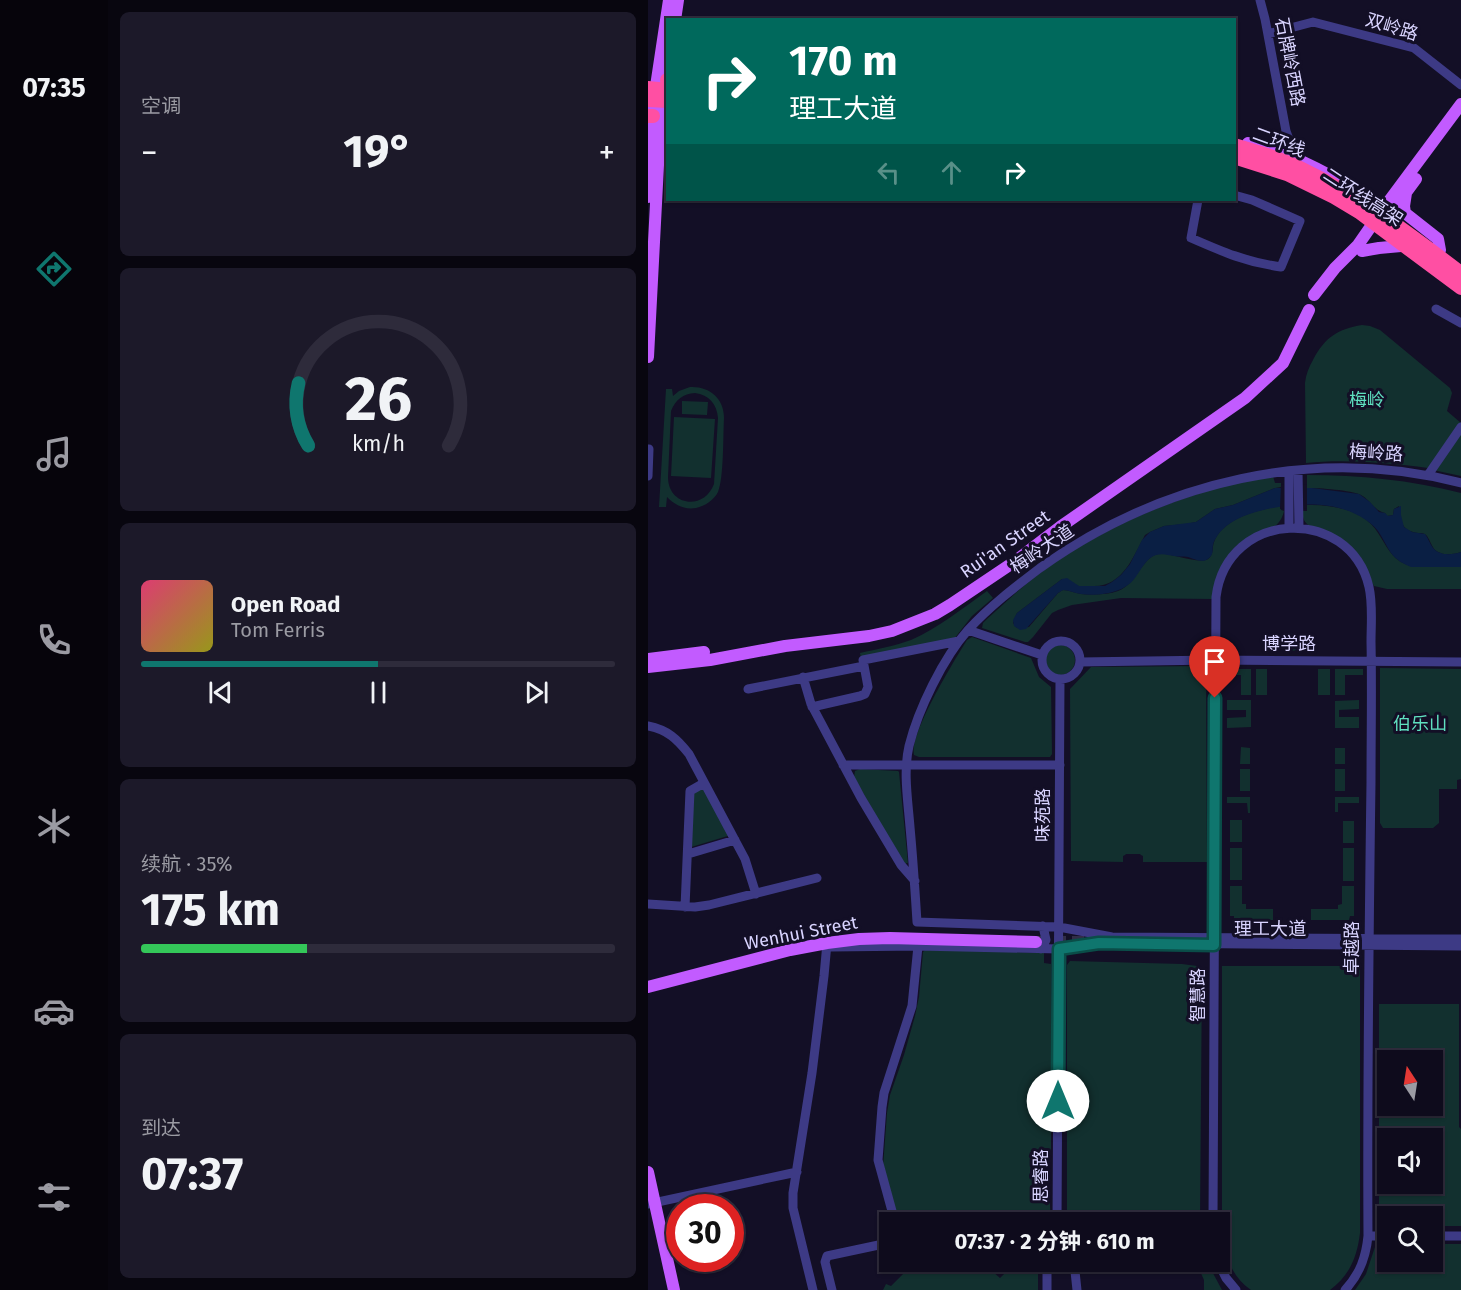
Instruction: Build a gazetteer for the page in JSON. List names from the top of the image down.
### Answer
{
  "streets": {
    "highway": ["二环线", "二环线高架"],
    "main road": ["Rui'an Street", "Wenhui Street"],
    "street": [
      "双岭路",
      "石牌岭西路",
      "梅岭路",
      "梅岭大道",
      "博学路",
      "味苑路",
      "理工大道",
      "卓越路",
      "智慧路",
      "思睿路"
    ]
  },
  "crossings": [
    ["双岭路", "石牌岭西路"],
    ["梅岭路", "梅岭大道"],
    ["梅岭大道", "理工大道"],
    ["博学路", "味苑路"],
    ["博学路", "卓越路"],
    ["博学路", "智慧路"],
    ["味苑路", "理工大道"],
    ["味苑路", "思睿路"],
    ["理工大道", "Wenhui Street"],
    ["理工大道", "卓越路"],
    ["理工大道", "智慧路"],
    ["理工大道", "思睿路"],
    ["卓越路", "智慧路"]
  ],
  "parks": ["梅岭", "伯乐山"],
  "north": "top",
  "page": {
    "tabs": "07:35",
    "tile": [
      "空调",
      ["续航 · 35%", "175 km"],
      ["到达", "07:37"]
    ],
    "turn": ["170 m", "理工大道"],
    "heat": ["−", "19°", "+"],
    "song": ["Open Road", "Tom Ferris"],
    "limit": "30",
    "trip": "07:37 · 2 分钟 · 610 m",
    "gauge": ["26", "km/h"]
  }
}
